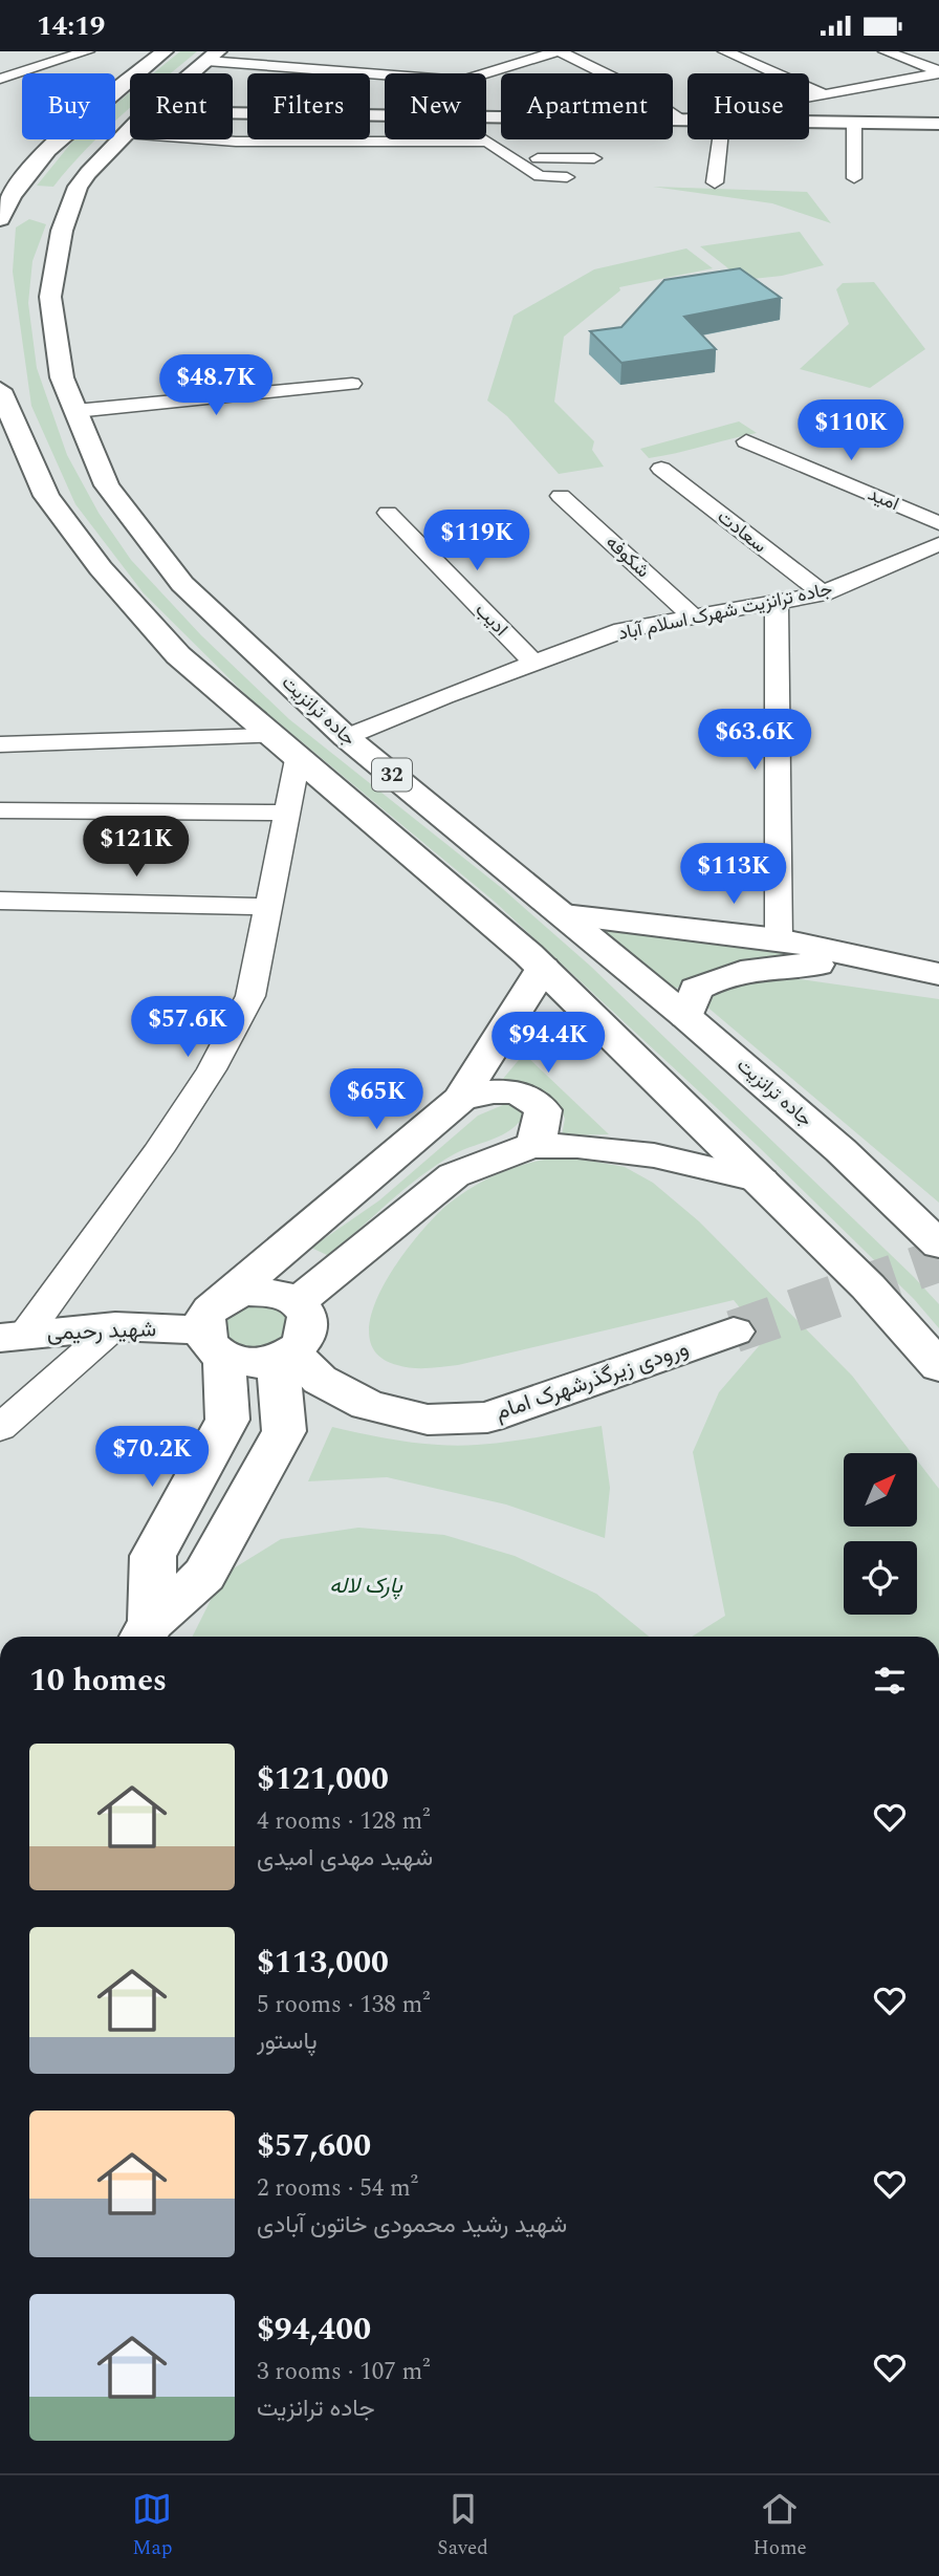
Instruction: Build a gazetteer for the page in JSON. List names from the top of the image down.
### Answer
{
  "streets": {
    "main road": [
      "جاده ترانزیت",
      "32",
      "شهید رحیمی",
      "ورودی زیرگذرشهرک امام"
    ],
    "street": [
      "امید",
      "سعادت",
      "شکوفه",
      "جاده ترانزیت شهرک اسلام آباد",
      "ادیب"
    ]
  },
  "crossings": [
    ["سعادت", "جاده ترانزیت شهرک اسلام آباد"],
    ["شکوفه", "جاده ترانزیت شهرک اسلام آباد"],
    ["جاده ترانزیت شهرک اسلام آباد", "ادیب"],
    ["جاده ترانزیت شهرک اسلام آباد", "جاده ترانزیت"],
    ["شهید رحیمی", "ورودی زیرگذرشهرک امام"]
  ],
  "parks": ["پارک لاله"],
  "north": "top right",
  "page": {
    "status": "14:19",
    "chip": [
      "Buy",
      "Rent",
      "Filters",
      "New",
      "Apartment",
      "House"
    ],
    "price": [
      "$48.7K",
      "$110K",
      "$119K",
      "$63.6K",
      "$121K",
      "$113K",
      "$57.6K",
      "$94.4K",
      "$65K",
      "$70.2K"
    ],
    "heading": "10 homes",
    "list": [
      {
        "name": "$121,000",
        "note": "4 rooms · 128 m² · شهید مهدی امیدی"
      },
      {
        "name": "$113,000",
        "note": "5 rooms · 138 m² · پاستور"
      },
      {
        "name": "$57,600",
        "note": "2 rooms · 54 m² · شهید رشید محمودی خاتون آبادی"
      },
      {
        "name": "$94,400",
        "note": "3 rooms · 107 m² · جاده ترانزیت"
      }
    ],
    "tabs": ["Map", "Saved", "Home"]
  }
}
